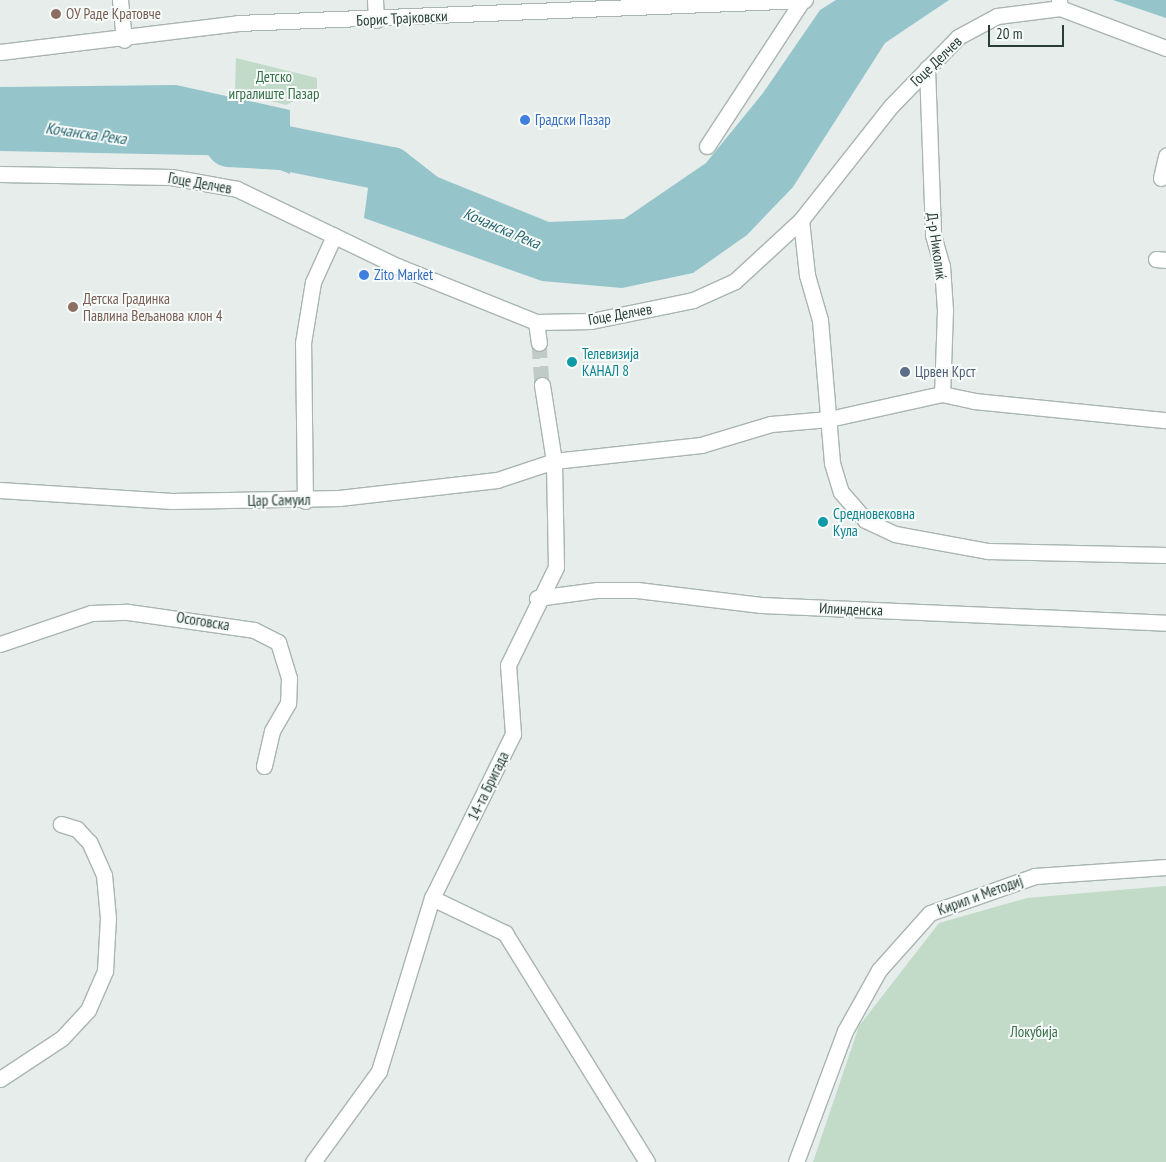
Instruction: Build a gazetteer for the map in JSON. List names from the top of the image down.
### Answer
{
  "streets": {
    "street": [
      "Борис Трајковски",
      "Гоце Делчев",
      "Д-р Николиќ",
      "Цар Самуил",
      "Илинденска",
      "Осоговска",
      "14-та Бригада",
      "Кирил и Методиј"
    ]
  },
  "crossings": [
    ["Гоце Делчев", "Д-р Николиќ"],
    ["Цар Самуил", "14-та Бригада"],
    ["Илинденска", "14-та Бригада"]
  ],
  "water": ["Кочанска Река"],
  "parks": ["Детско игралиште Пазар", "Локубија"],
  "places": [
    "ОУ Раде Кратовче",
    "Градски Пазар",
    "Zito Market",
    "Детска Градинка Павлина Вељанова клон 4",
    "Телевизија КАНАЛ 8",
    "Црвен Крст",
    "Средновековна Кула"
  ],
  "scale_bar": "20 m"
}
